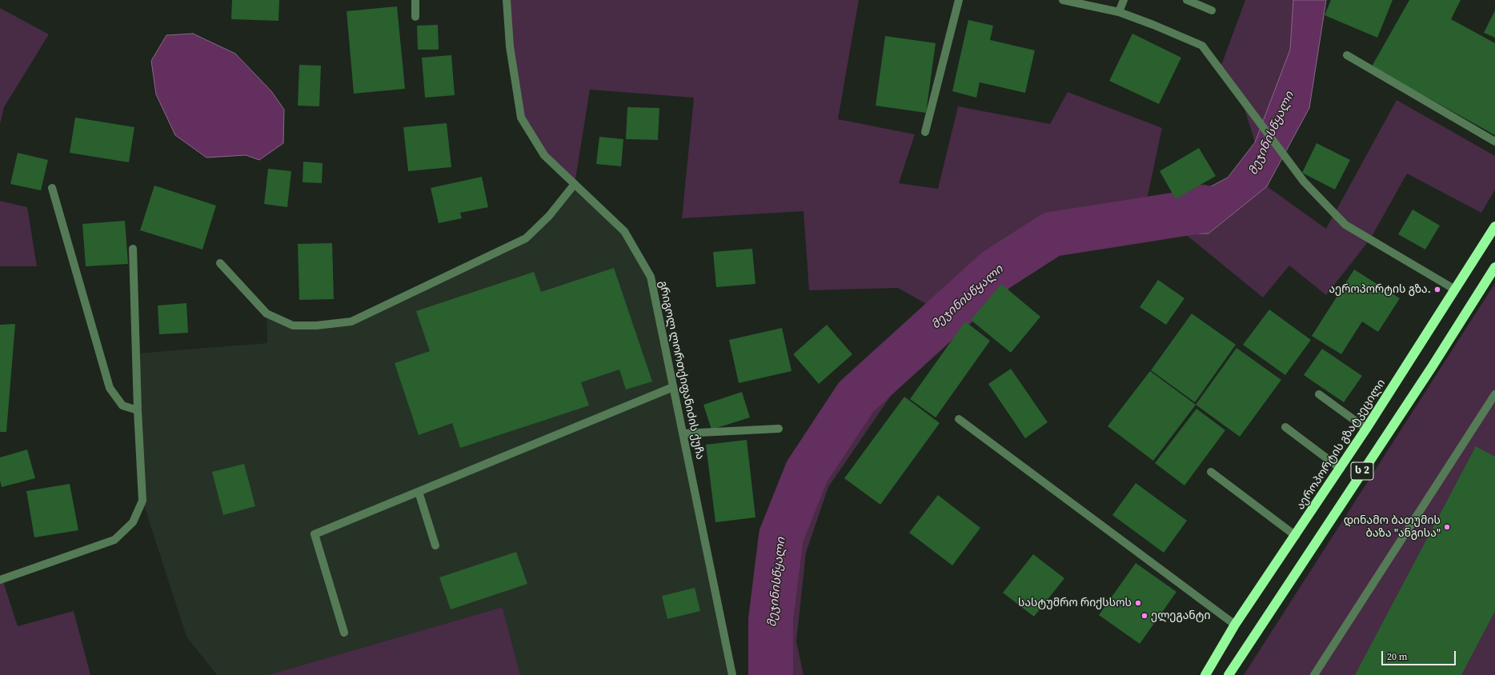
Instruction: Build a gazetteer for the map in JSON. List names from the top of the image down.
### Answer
{
  "streets": {
    "highway": ["აეროპორტის გზატკეცილი", "ს 2"],
    "street": ["გრიგოლ ლორთქიფანიძის ქუჩა"]
  },
  "water": ["მეჯინისწყალი"],
  "places": [
    "აეროპორტის გზა.",
    "დინამო ბათუმის ბაზა \"ანგისა\"",
    "სასტუმრო რიქსსოს",
    "ელეგანტი"
  ],
  "scale_bar": "20 m"
}
